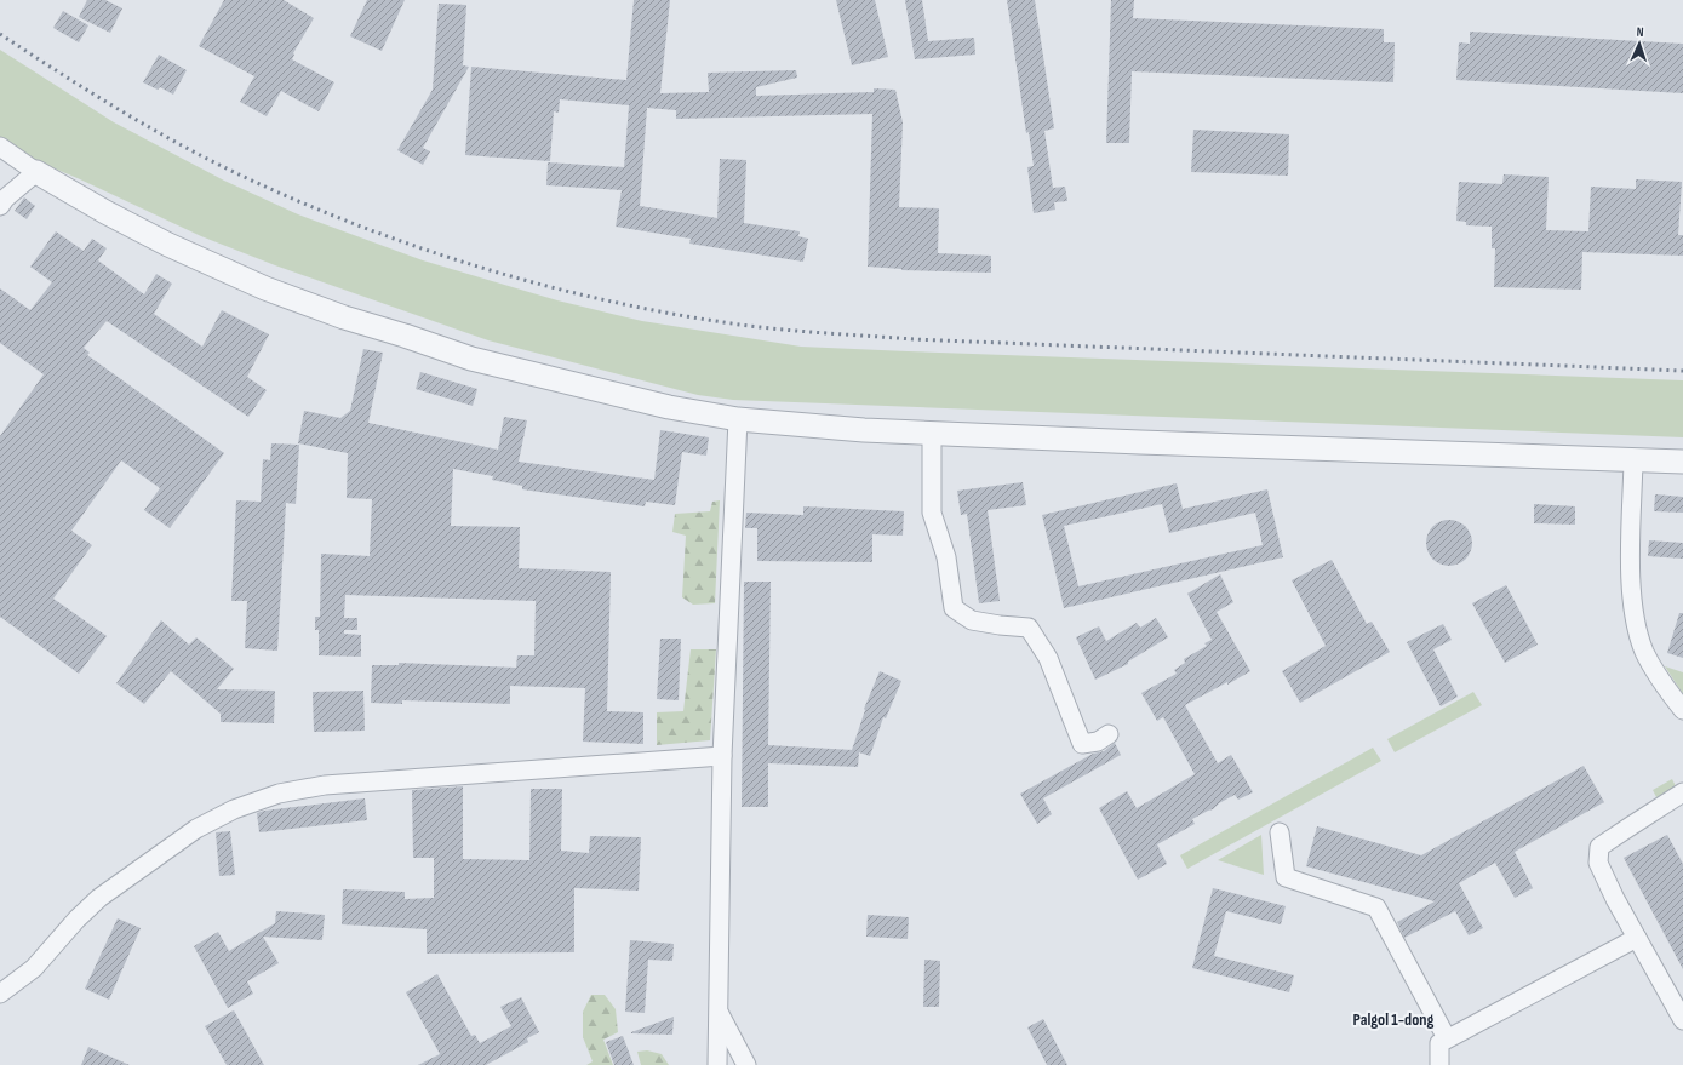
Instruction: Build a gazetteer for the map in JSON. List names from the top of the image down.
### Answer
{
  "districts": ["Palgol 1-dong"],
  "north": "top"
}
